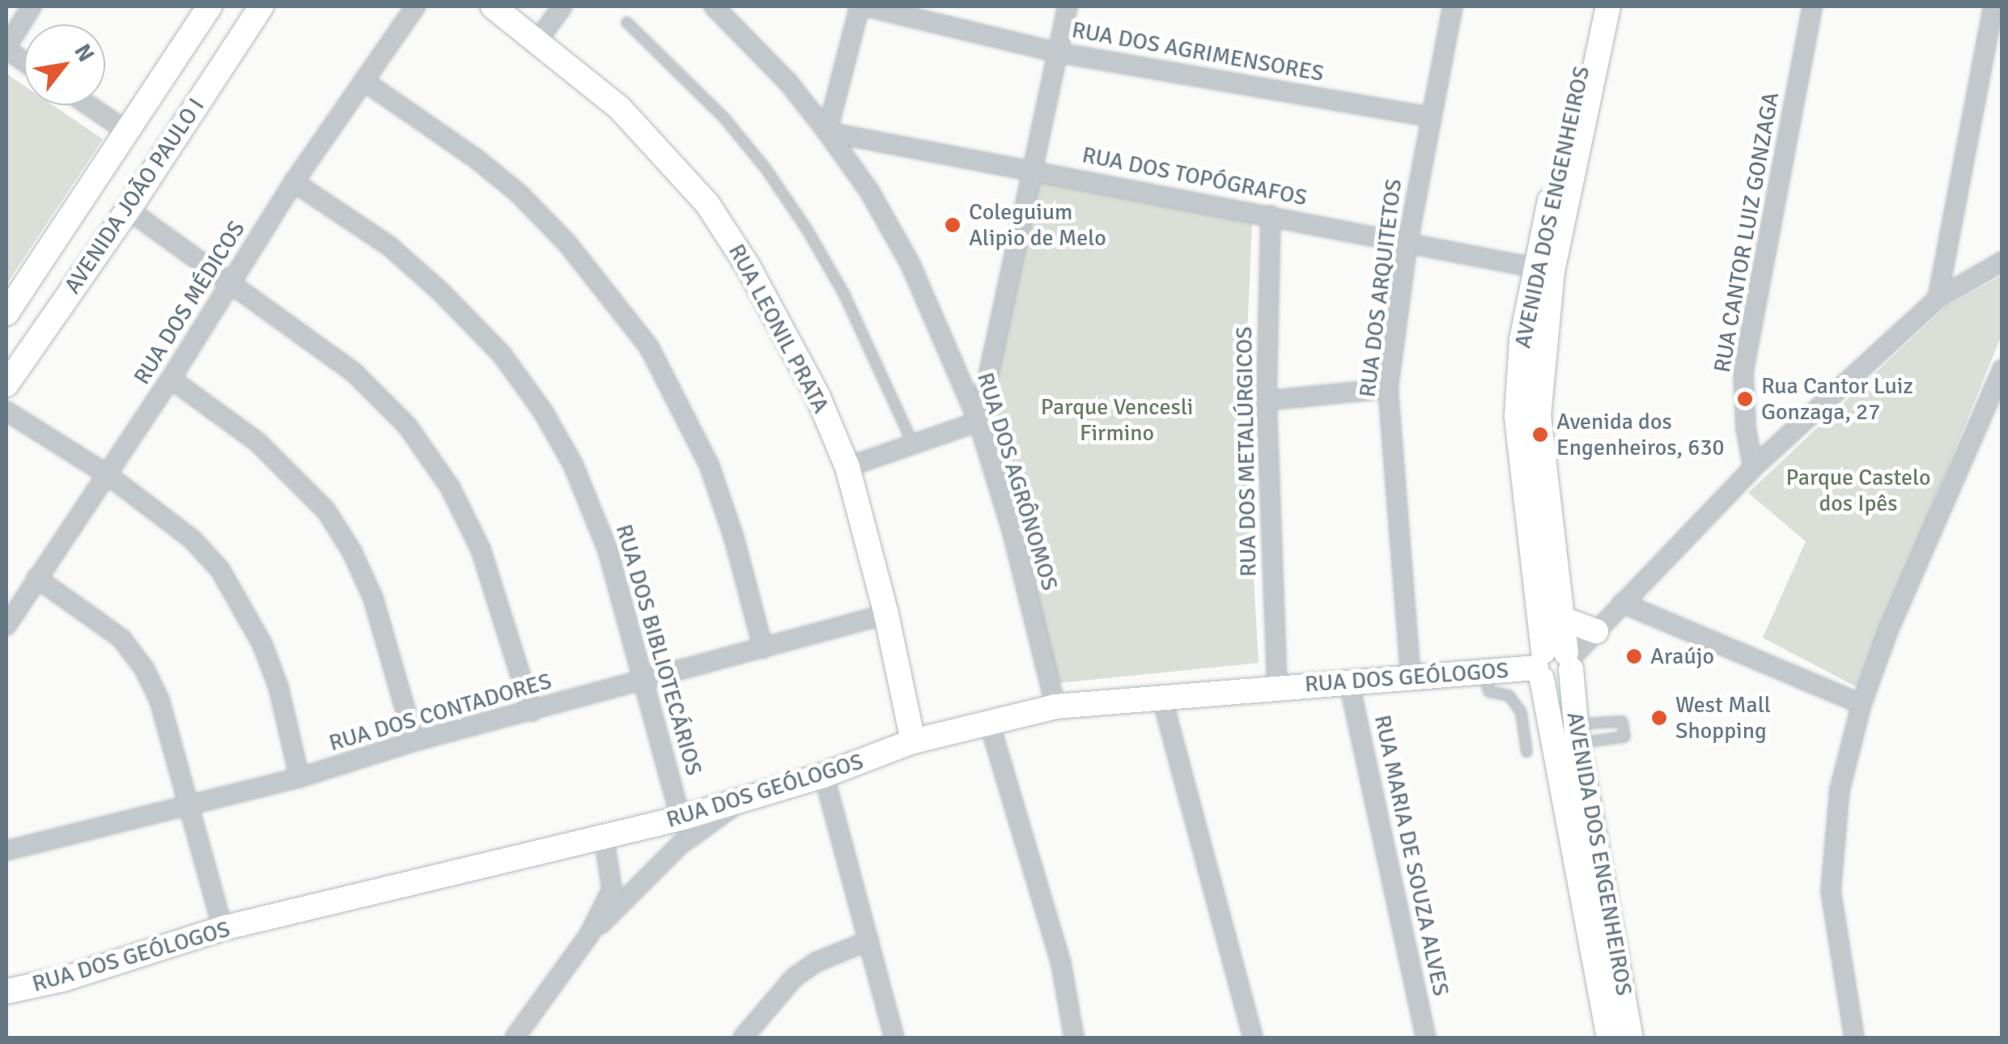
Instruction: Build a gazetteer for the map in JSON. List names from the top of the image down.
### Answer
{
  "streets": {
    "street": [
      "RUA DOS AGRIMENSORES",
      "RUA DOS TOPÓGRAFOS",
      "AVENIDA JOÃO PAULO I",
      "AVENIDA DOS ENGENHEIROS",
      "RUA CANTOR LUIZ GONZAGA",
      "RUA DOS ARQUITETOS",
      "RUA DOS MÉDICOS",
      "RUA LEONIL PRATA",
      "RUA DOS METALÚRGICOS",
      "RUA DOS AGRÔNOMOS",
      "RUA DOS BIBLIOTECÁRIOS",
      "RUA DOS GEÓLOGOS",
      "RUA DOS CONTADORES",
      "RUA MARIA DE SOUZA ALVES"
    ]
  },
  "crossings": [
    ["RUA DOS AGRIMENSORES", "RUA DOS ARQUITETOS"],
    ["RUA DOS TOPÓGRAFOS", "AVENIDA DOS ENGENHEIROS"],
    ["RUA DOS TOPÓGRAFOS", "RUA DOS ARQUITETOS"],
    ["RUA DOS TOPÓGRAFOS", "RUA DOS METALÚRGICOS"],
    ["RUA DOS TOPÓGRAFOS", "RUA DOS AGRÔNOMOS"],
    ["AVENIDA DOS ENGENHEIROS", "RUA DOS GEÓLOGOS"],
    ["RUA DOS ARQUITETOS", "RUA DOS GEÓLOGOS"],
    ["RUA DOS MÉDICOS", "RUA DOS BIBLIOTECÁRIOS"],
    ["RUA LEONIL PRATA", "RUA DOS GEÓLOGOS"],
    ["RUA LEONIL PRATA", "RUA DOS CONTADORES"],
    ["RUA DOS METALÚRGICOS", "RUA DOS GEÓLOGOS"],
    ["RUA DOS AGRÔNOMOS", "RUA DOS GEÓLOGOS"],
    ["RUA DOS BIBLIOTECÁRIOS", "RUA DOS GEÓLOGOS"],
    ["RUA DOS BIBLIOTECÁRIOS", "RUA DOS CONTADORES"],
    ["RUA DOS GEÓLOGOS", "RUA MARIA DE SOUZA ALVES"]
  ],
  "parks": ["Parque Vencesli Firmino", "Parque Castelo dos Ipês"],
  "places": [
    "Coleguium Alipio de Melo",
    "Rua Cantor Luiz Gonzaga, 27",
    "Avenida dos Engenheiros, 630",
    "Araújo",
    "West Mall Shopping"
  ],
  "north": "top right"
}
